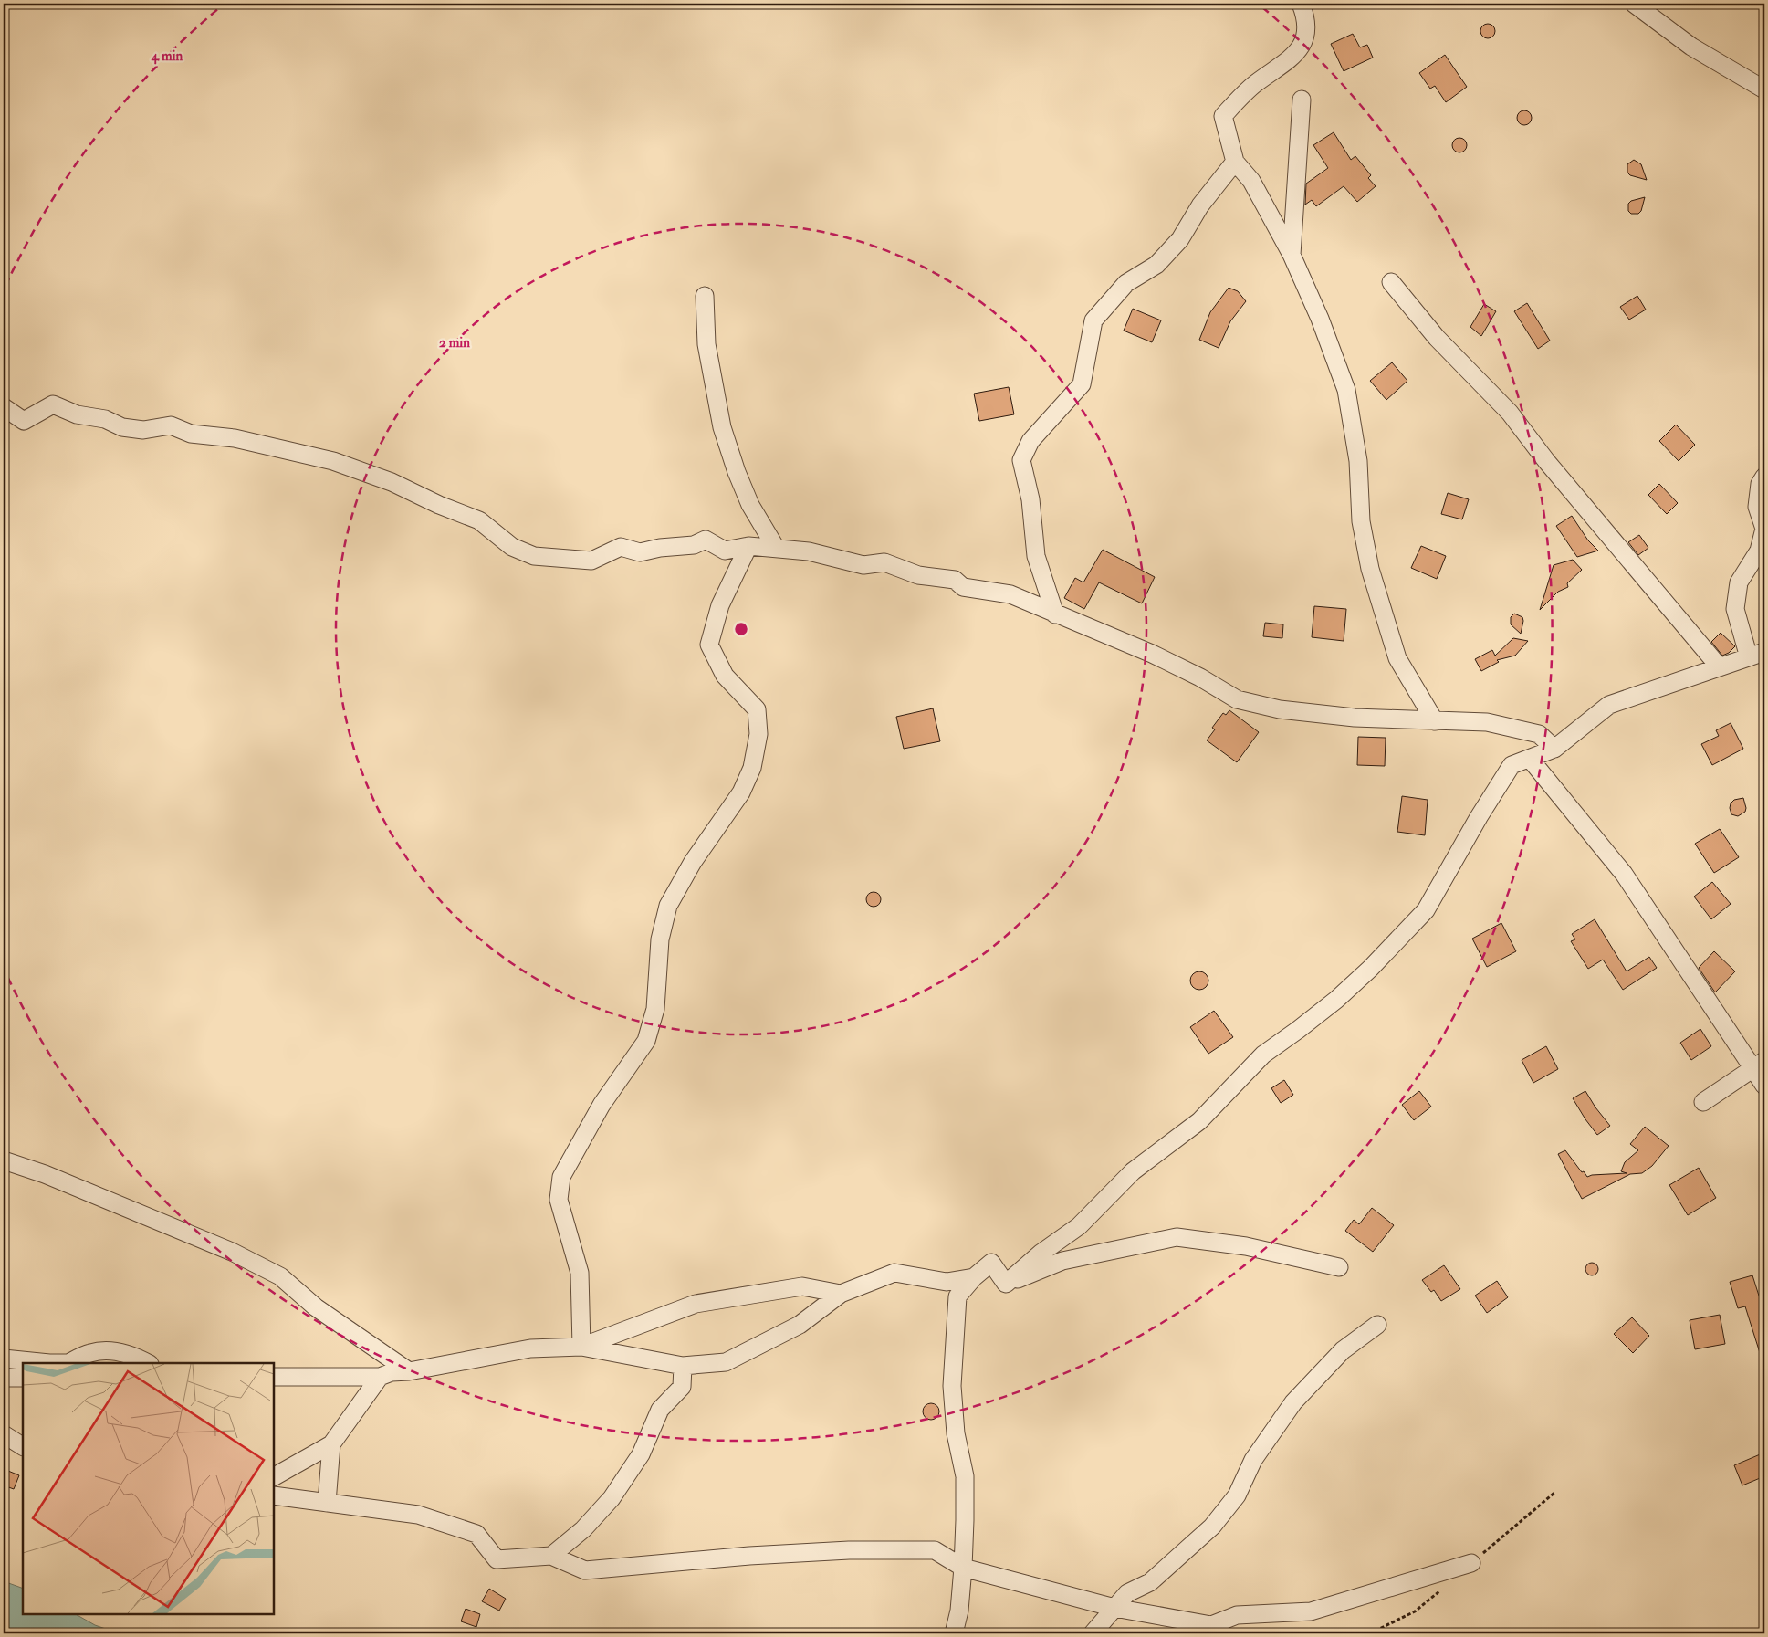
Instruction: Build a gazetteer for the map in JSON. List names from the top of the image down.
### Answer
{
  "rings": ["4 min", "2 min"]
}
